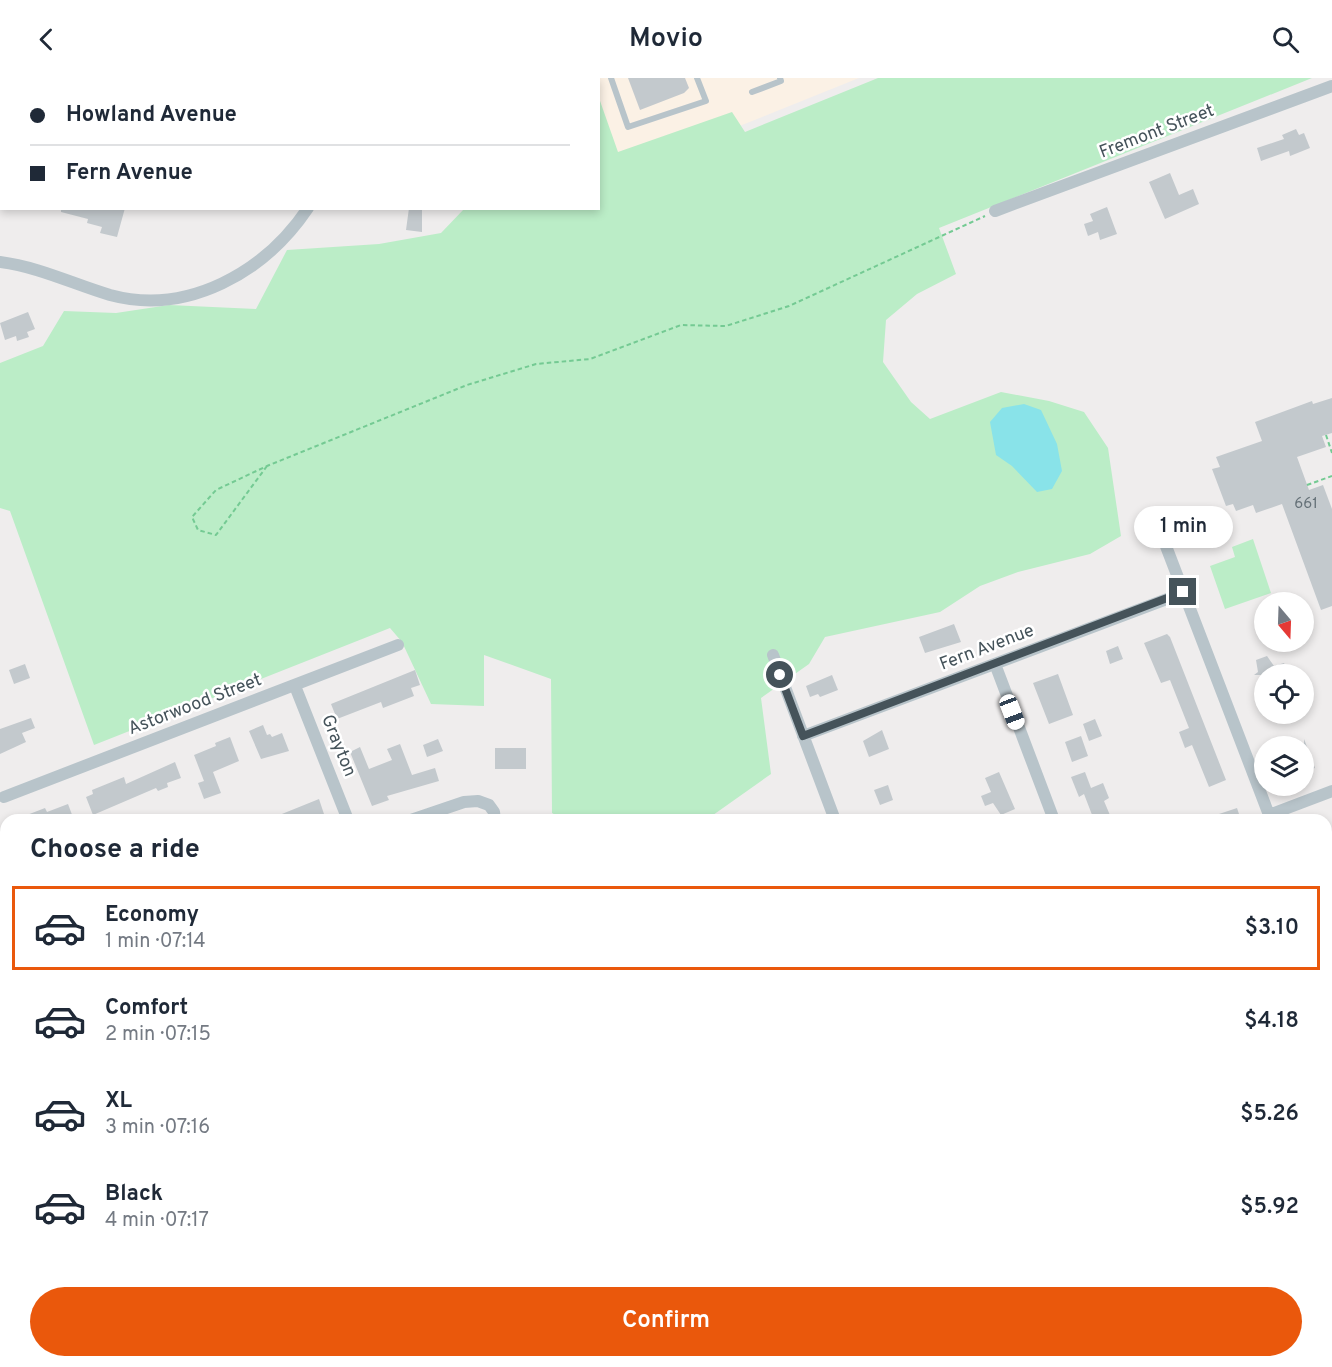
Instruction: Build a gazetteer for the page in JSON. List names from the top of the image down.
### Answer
{
  "streets": {
    "street": [
      "Fremont Street",
      "Fern Avenue",
      "Astorwood Street",
      "Grayton"
    ]
  },
  "crossings": [
    ["Astorwood Street", "Grayton"]
  ],
  "house_numbers": ["661"],
  "north": "bottom",
  "page": {
    "header": "Movio",
    "banner": ["Howland Avenue", "Fern Avenue"],
    "bubble": "1 min",
    "heading": "Choose a ride",
    "list": [
      {
        "name": "Economy",
        "note": "1 min · 07:14",
        "value": "$3.10"
      },
      {
        "name": "Comfort",
        "note": "2 min · 07:15",
        "value": "$4.18"
      },
      {
        "name": "XL",
        "note": "3 min · 07:16",
        "value": "$5.26"
      },
      {
        "name": "Black",
        "note": "4 min · 07:17",
        "value": "$5.92"
      }
    ],
    "buttons": "Confirm"
  }
}
